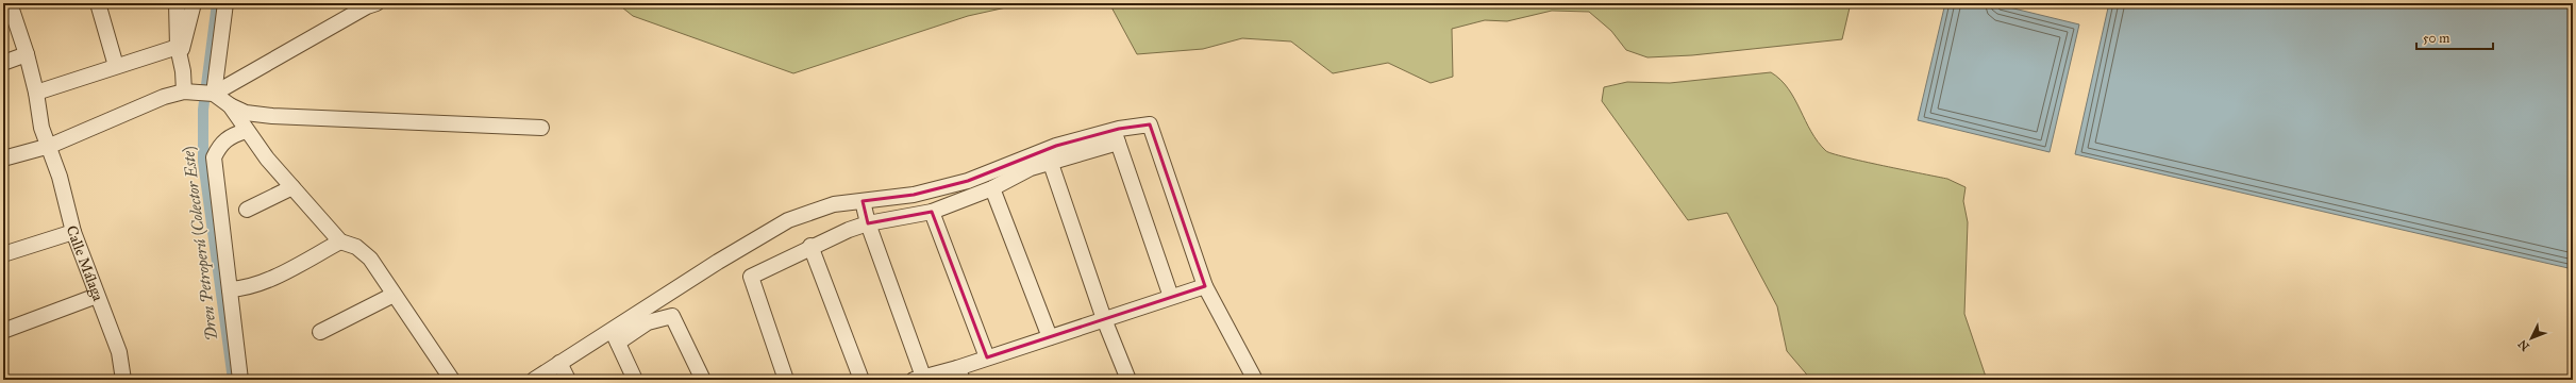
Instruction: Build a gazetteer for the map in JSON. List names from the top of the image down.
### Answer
{
  "streets": {
    "street": ["Calle Málaga"]
  },
  "water": ["Dren Petroperú (Colector Este)"],
  "scale_bar": "50 m",
  "north": "bottom left"
}
